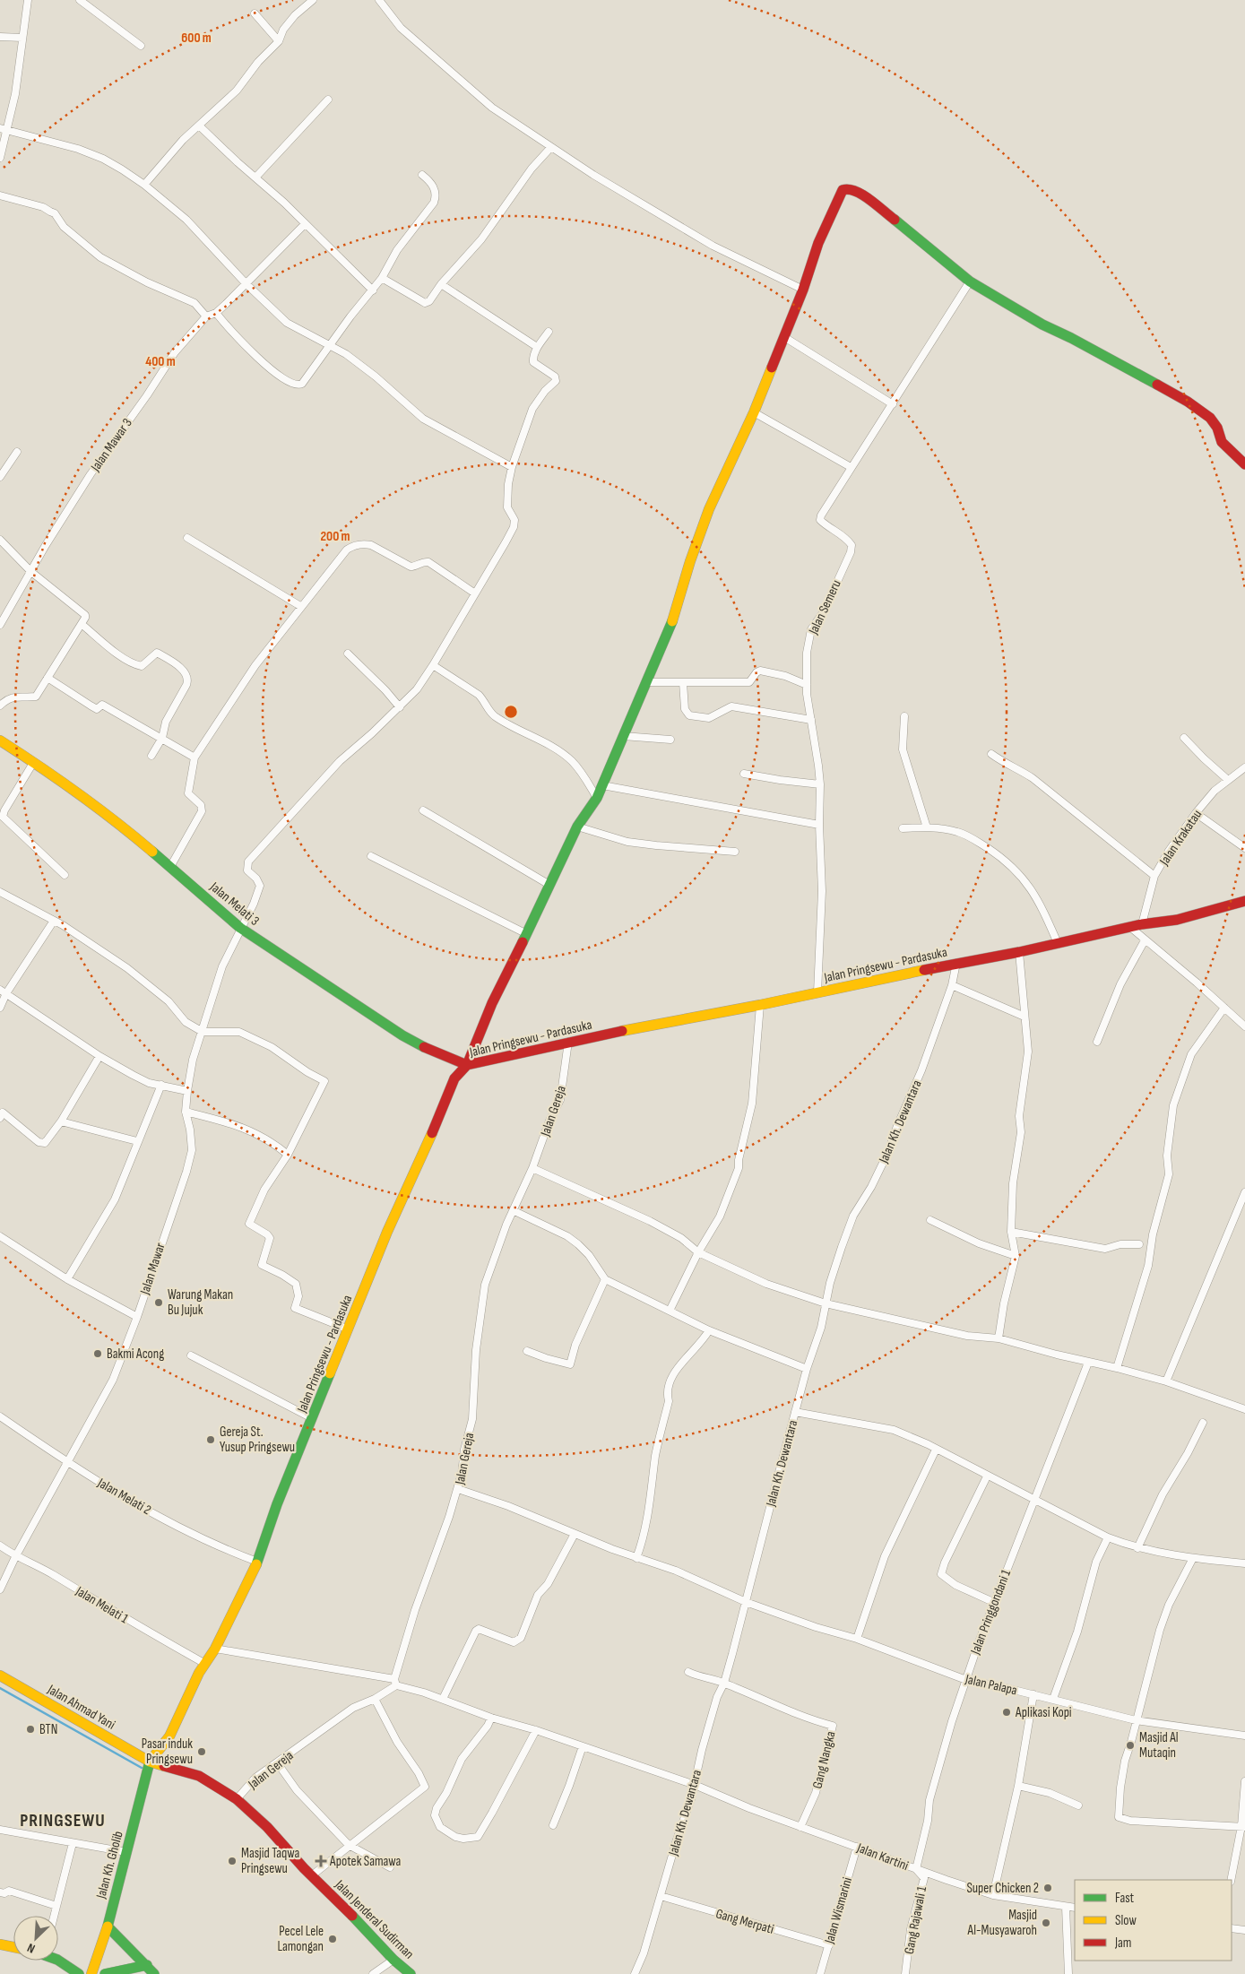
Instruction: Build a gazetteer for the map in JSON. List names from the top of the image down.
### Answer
{
  "streets": {
    "main road": [
      "Jalan Melati 3",
      "Jalan Pringsewu - Pardasuka",
      "Jalan Ahmad Yani",
      "Jalan Kh. Gholib",
      "Jalan Jenderal Sudirman"
    ],
    "street": [
      "Jalan Mawar 3",
      "Jalan Semeru",
      "Jalan Krakatau",
      "Jalan Gereja",
      "Jalan Kh. Dewantara",
      "Jalan Mawar",
      "Jalan Melati 2",
      "Jalan Melati 1",
      "Jalan Pringgondani 1",
      "Jalan Palapa",
      "Gang Nangka",
      "Jalan Kartini",
      "Jalan Wismarini",
      "Gang Rajawali 1",
      "Gang Merpati"
    ]
  },
  "crossings": [
    ["Jalan Semeru", "Jalan Pringsewu - Pardasuka"],
    ["Jalan Krakatau", "Jalan Pringsewu - Pardasuka"],
    ["Jalan Melati 3", "Jalan Pringsewu - Pardasuka"],
    ["Jalan Melati 3", "Jalan Mawar"],
    ["Jalan Pringsewu - Pardasuka", "Jalan Gereja"],
    ["Jalan Pringsewu - Pardasuka", "Jalan Kh. Dewantara"],
    ["Jalan Pringsewu - Pardasuka", "Jalan Melati 2"],
    ["Jalan Pringsewu - Pardasuka", "Jalan Melati 1"],
    ["Jalan Pringsewu - Pardasuka", "Jalan Ahmad Yani"],
    ["Jalan Pringsewu - Pardasuka", "Jalan Kartini"],
    ["Jalan Pringsewu - Pardasuka", "Jalan Kh. Gholib"],
    ["Jalan Pringsewu - Pardasuka", "Jalan Jenderal Sudirman"],
    ["Jalan Gereja", "Jalan Palapa"],
    ["Jalan Gereja", "Jalan Kartini"],
    ["Jalan Gereja", "Jalan Jenderal Sudirman"],
    ["Jalan Kh. Dewantara", "Jalan Palapa"],
    ["Jalan Kh. Dewantara", "Gang Nangka"],
    ["Jalan Kh. Dewantara", "Jalan Kartini"],
    ["Jalan Kh. Dewantara", "Gang Merpati"],
    ["Jalan Mawar", "Jalan Melati 2"],
    ["Jalan Mawar", "Jalan Melati 1"],
    ["Jalan Pringgondani 1", "Jalan Palapa"],
    ["Jalan Pringgondani 1", "Jalan Kartini"],
    ["Jalan Pringgondani 1", "Gang Rajawali 1"],
    ["Jalan Ahmad Yani", "Jalan Kh. Gholib"],
    ["Jalan Ahmad Yani", "Jalan Jenderal Sudirman"],
    ["Gang Nangka", "Jalan Kartini"],
    ["Jalan Kartini", "Jalan Wismarini"],
    ["Jalan Kartini", "Gang Rajawali 1"],
    ["Jalan Kh. Gholib", "Jalan Jenderal Sudirman"],
    ["Jalan Wismarini", "Gang Merpati"]
  ],
  "districts": ["PRINGSEWU"],
  "places": {
    "other": [
      "Warung Makan Bu Jujuk",
      "Bakmi Acong",
      "Gereja St. Yusup Pringsewu",
      "Aplikasi Kopi",
      "BTN",
      "Masjid Al Mutaqin",
      "Pasar induk Pringsewu",
      "Masjid Taqwa Pringsewu",
      "Super Chicken 2",
      "Masjid Al-Musyawaroh",
      "Pecel Lele Lamongan"
    ],
    "health": ["Apotek Samawa"]
  },
  "legend": ["Fast", "Slow", "Jam"],
  "north": "bottom left",
  "rings": ["600 m", "400 m", "200 m"]
}
